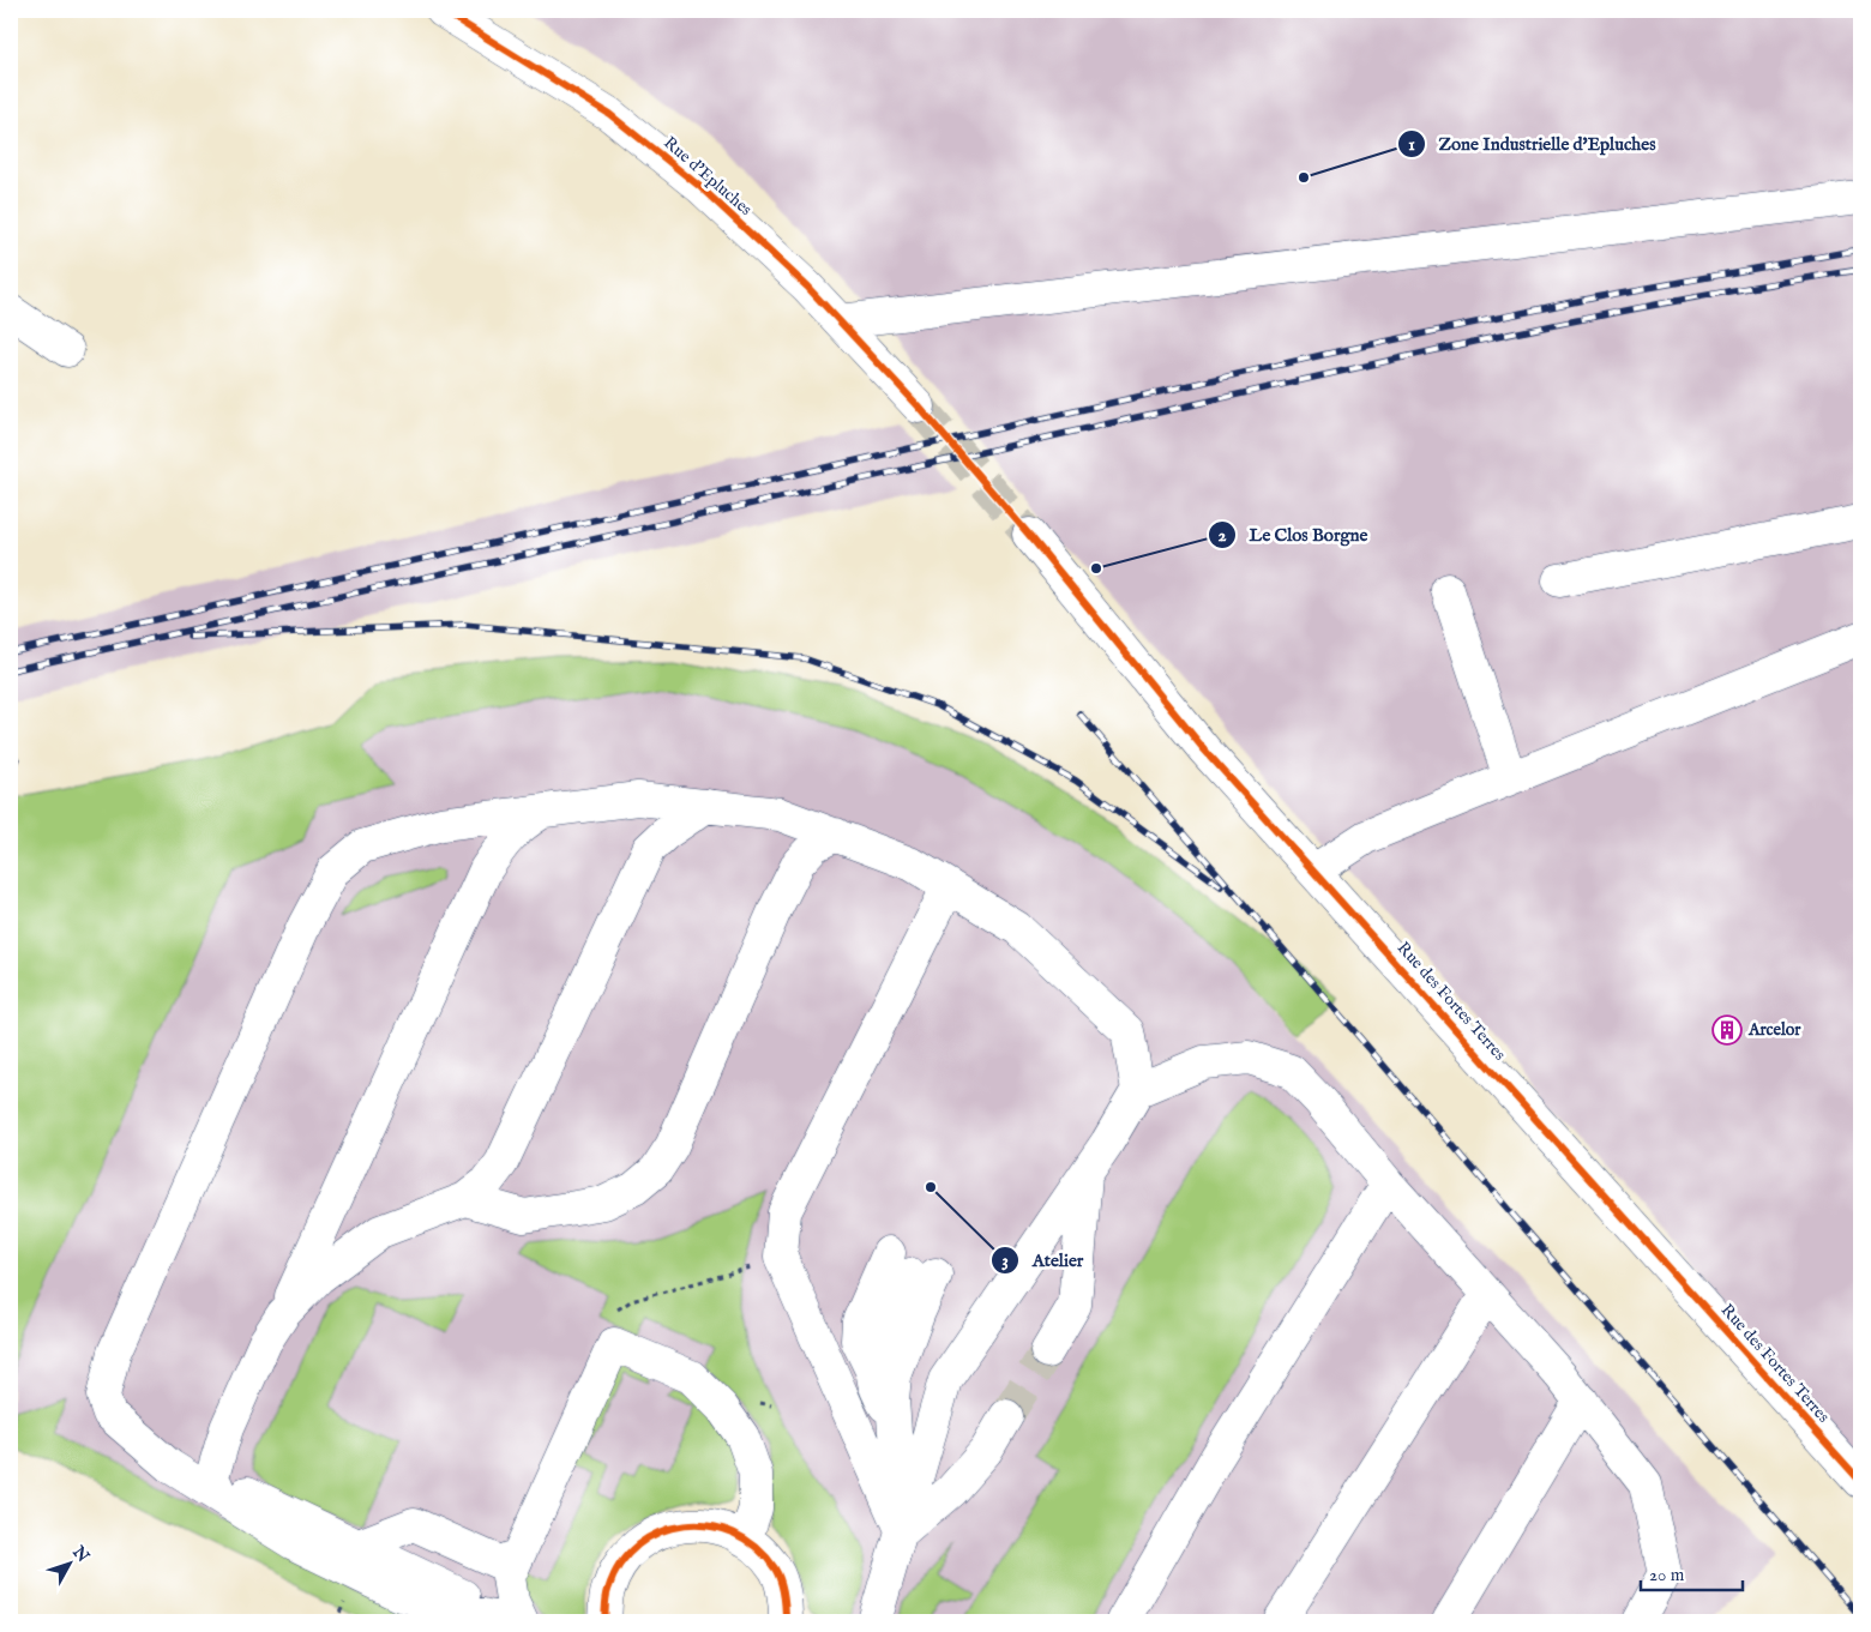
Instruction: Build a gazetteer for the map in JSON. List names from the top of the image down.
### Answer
{
  "streets": {
    "street": ["Rue d'Epluches", "Rue des Fortes Terres"]
  },
  "places": {
    "other": ["Zone Industrielle d'Epluches", "Le Clos Borgne", "Atelier"],
    "building": ["Arcelor"]
  },
  "scale_bar": "20 m",
  "north": "top right"
}
